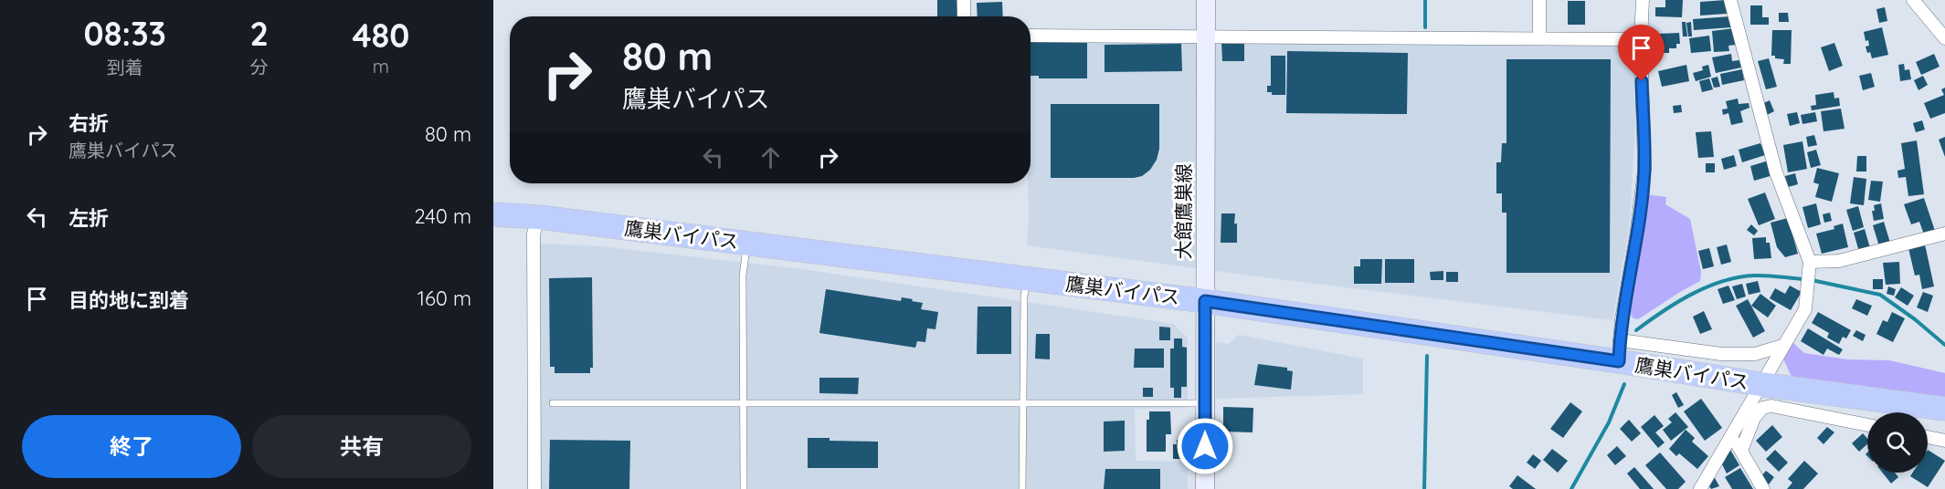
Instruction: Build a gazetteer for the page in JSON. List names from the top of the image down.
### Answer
{
  "streets": {
    "highway": ["鷹巣バイパス"],
    "main road": ["大館鷹巣線"]
  },
  "crossings": [
    ["大館鷹巣線", "鷹巣バイパス"]
  ],
  "page": {
    "eta": [
      "08:33",
      "到着",
      "2",
      "分",
      "480",
      "m"
    ],
    "turn": ["80 m", "鷹巣バイパス"],
    "list": [
      {
        "name": "右折",
        "note": "鷹巣バイパス",
        "value": "80 m"
      },
      {
        "name": "左折",
        "value": "240 m"
      },
      {
        "name": "目的地に到着",
        "value": "160 m"
      }
    ],
    "buttons": ["終了", "共有"]
  }
}
